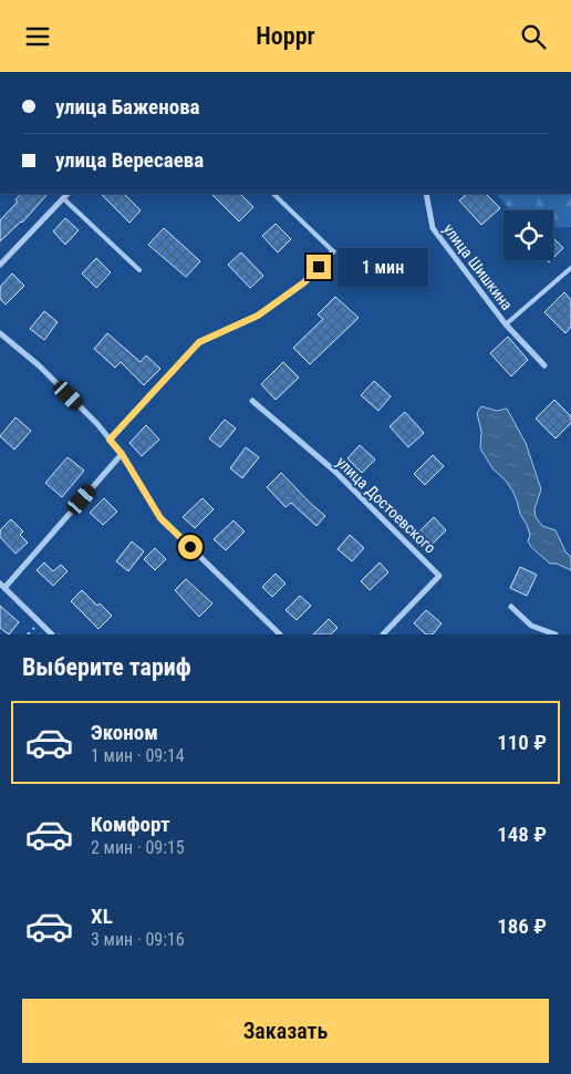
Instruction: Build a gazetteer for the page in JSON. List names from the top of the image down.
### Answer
{
  "streets": {
    "street": ["улица Шишкина", "улица Достоевского"]
  },
  "page": {
    "header": "Hoppr",
    "banner": ["улица Баженова", "улица Вересаева"],
    "bubble": "1 мин",
    "heading": "Выберите тариф",
    "list": [
      {
        "name": "Эконом",
        "note": "1 мин · 09:14",
        "value": "110 ₽"
      },
      {
        "name": "Комфорт",
        "note": "2 мин · 09:15",
        "value": "148 ₽"
      },
      {
        "name": "XL",
        "note": "3 мин · 09:16",
        "value": "186 ₽"
      }
    ],
    "buttons": "Заказать"
  }
}
